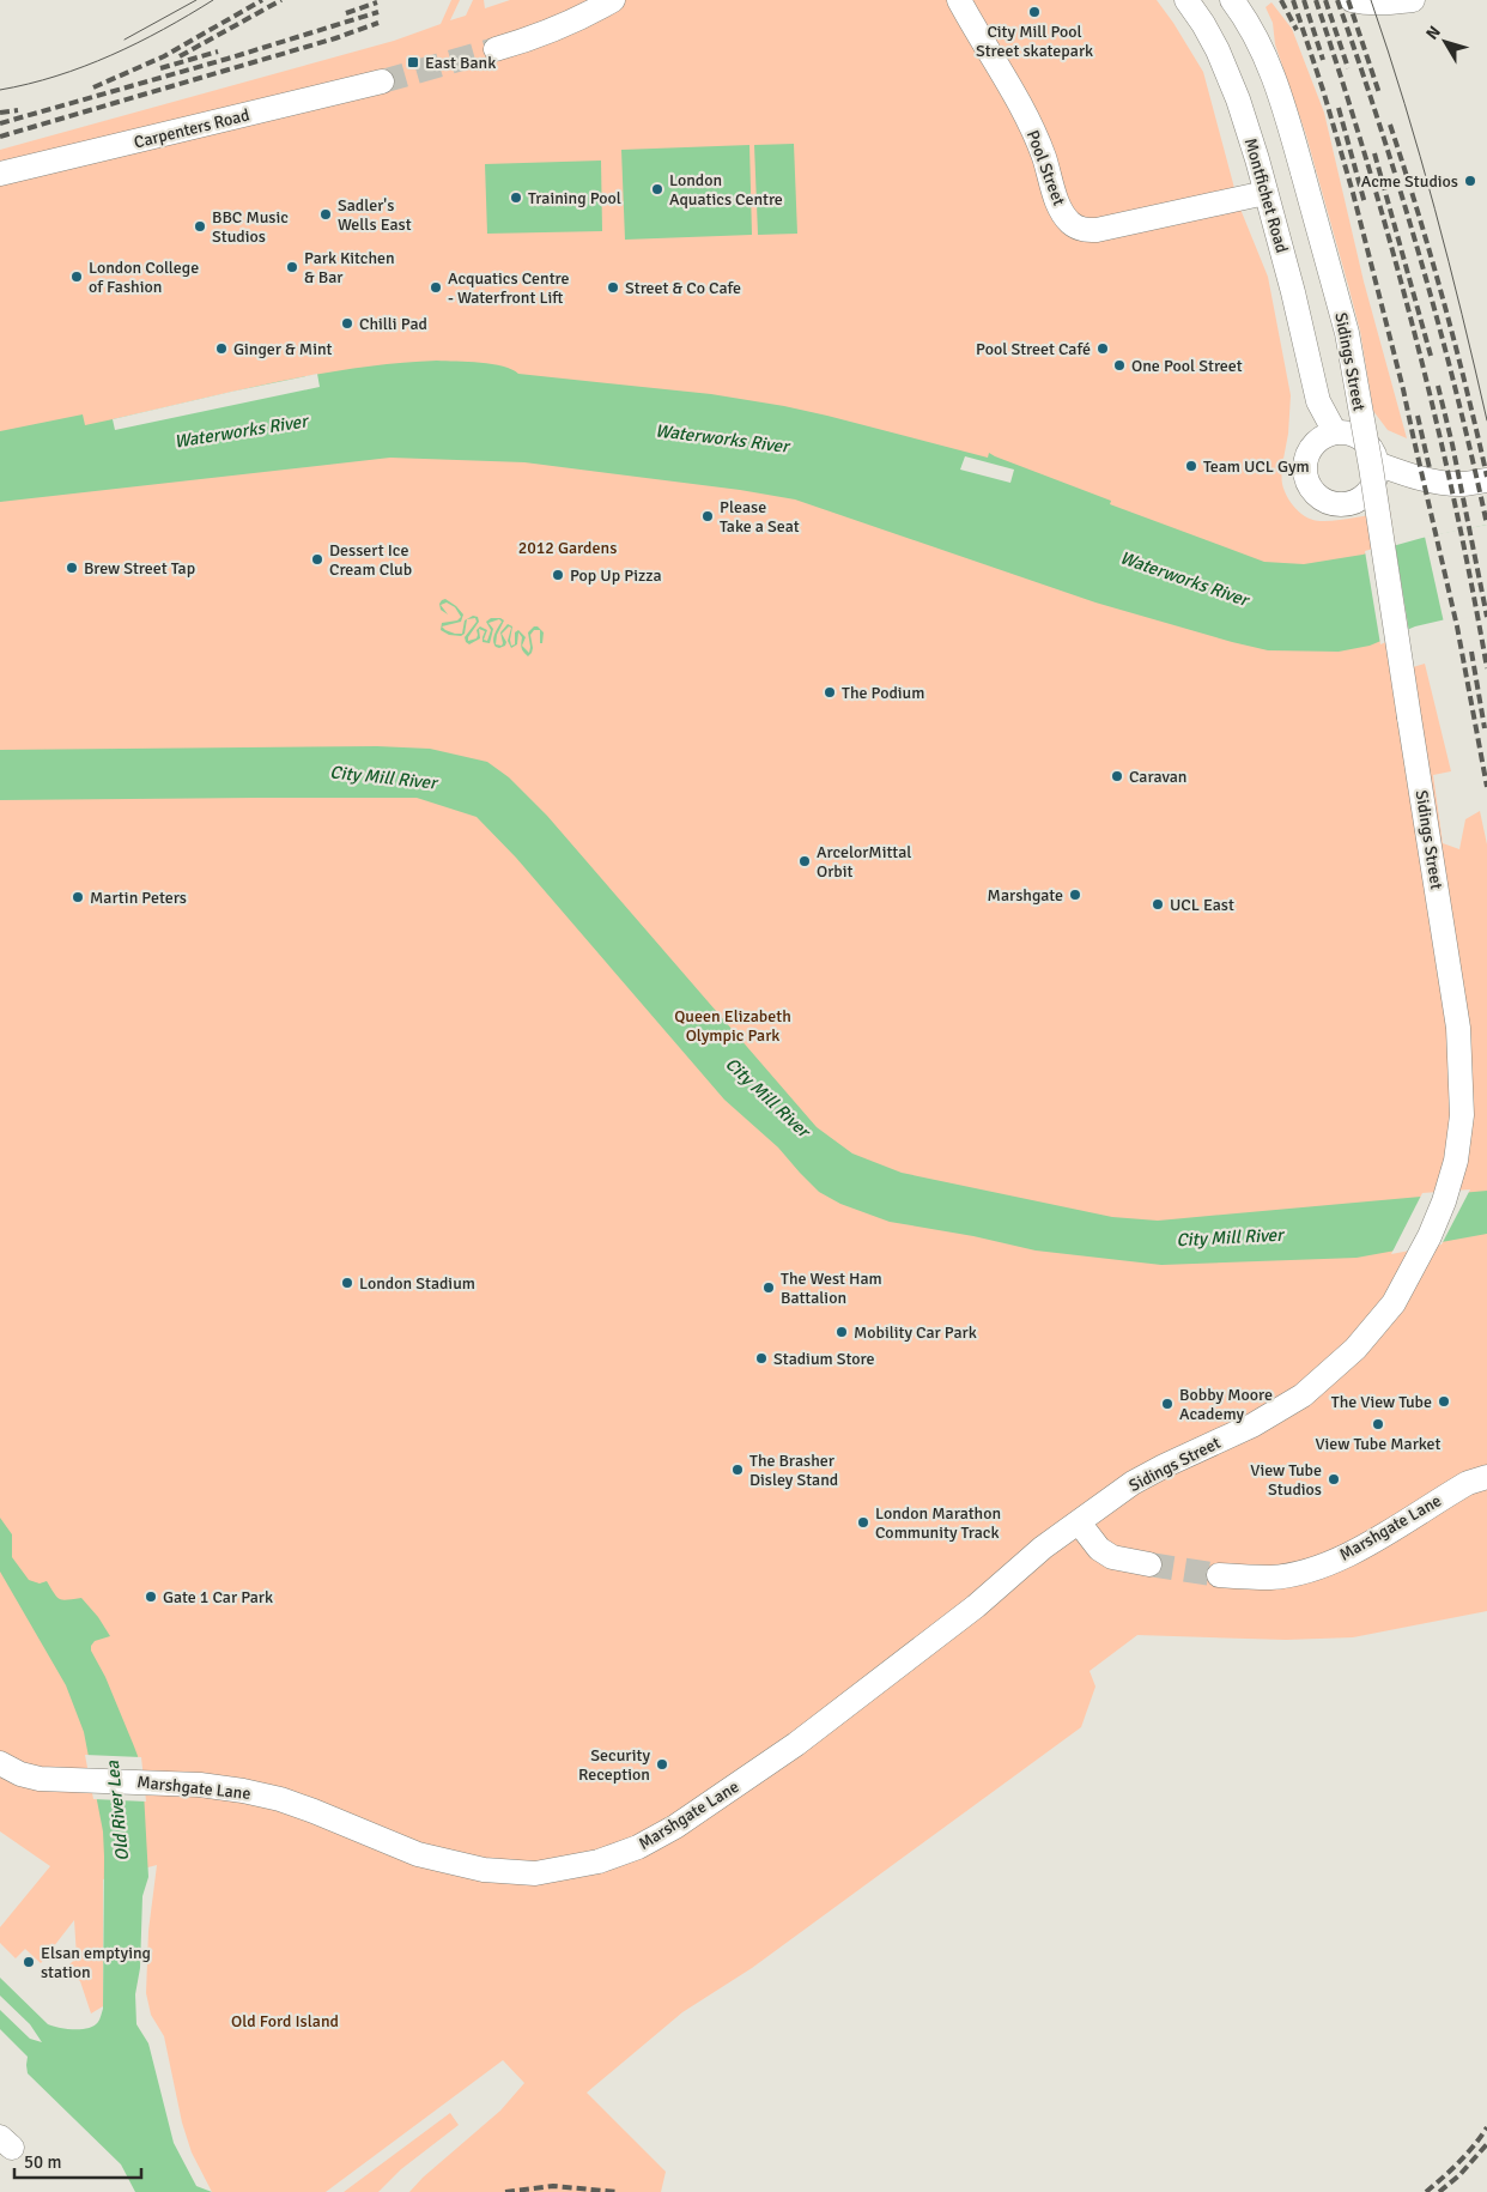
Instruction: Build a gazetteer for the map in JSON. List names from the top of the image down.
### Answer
{
  "streets": {
    "street": [
      "Carpenters Road",
      "Pool Street",
      "Montfichet Road",
      "Sidings Street",
      "Marshgate Lane"
    ]
  },
  "crossings": [
    ["Pool Street", "Montfichet Road"],
    ["Sidings Street", "Marshgate Lane"]
  ],
  "water": ["Waterworks River", "City Mill River", "Old River Lea"],
  "parks": ["2012 Gardens", "Queen Elizabeth Olympic Park", "Old Ford Island"],
  "places": {
    "other": [
      "City Mill Pool Street skatepark",
      "Acme Studios",
      "London Aquatics Centre",
      "Training Pool",
      "Sadler's Wells East",
      "BBC Music Studios",
      "Park Kitchen & Bar",
      "London College of Fashion",
      "Acquatics Centre - Waterfront Lift",
      "Street & Co Cafe",
      "Chilli Pad",
      "Ginger & Mint",
      "Pool Street Café",
      "One Pool Street",
      "Team UCL Gym",
      "Please Take a Seat",
      "Dessert Ice Cream Club",
      "Brew Street Tap",
      "Pop Up Pizza",
      "The Podium",
      "Caravan",
      "ArcelorMittal Orbit",
      "Marshgate",
      "Martin Peters",
      "UCL East",
      "London Stadium",
      "The West Ham Battalion",
      "Mobility Car Park",
      "Stadium Store",
      "The View Tube",
      "Bobby Moore Academy",
      "View Tube Market",
      "The Brasher Disley Stand",
      "View Tube Studios",
      "London Marathon Community Track",
      "Gate 1 Car Park",
      "Security Reception",
      "Elsan emptying station"
    ],
    "transit": ["East Bank"]
  },
  "scale_bar": "50 m",
  "north": "top left"
}
